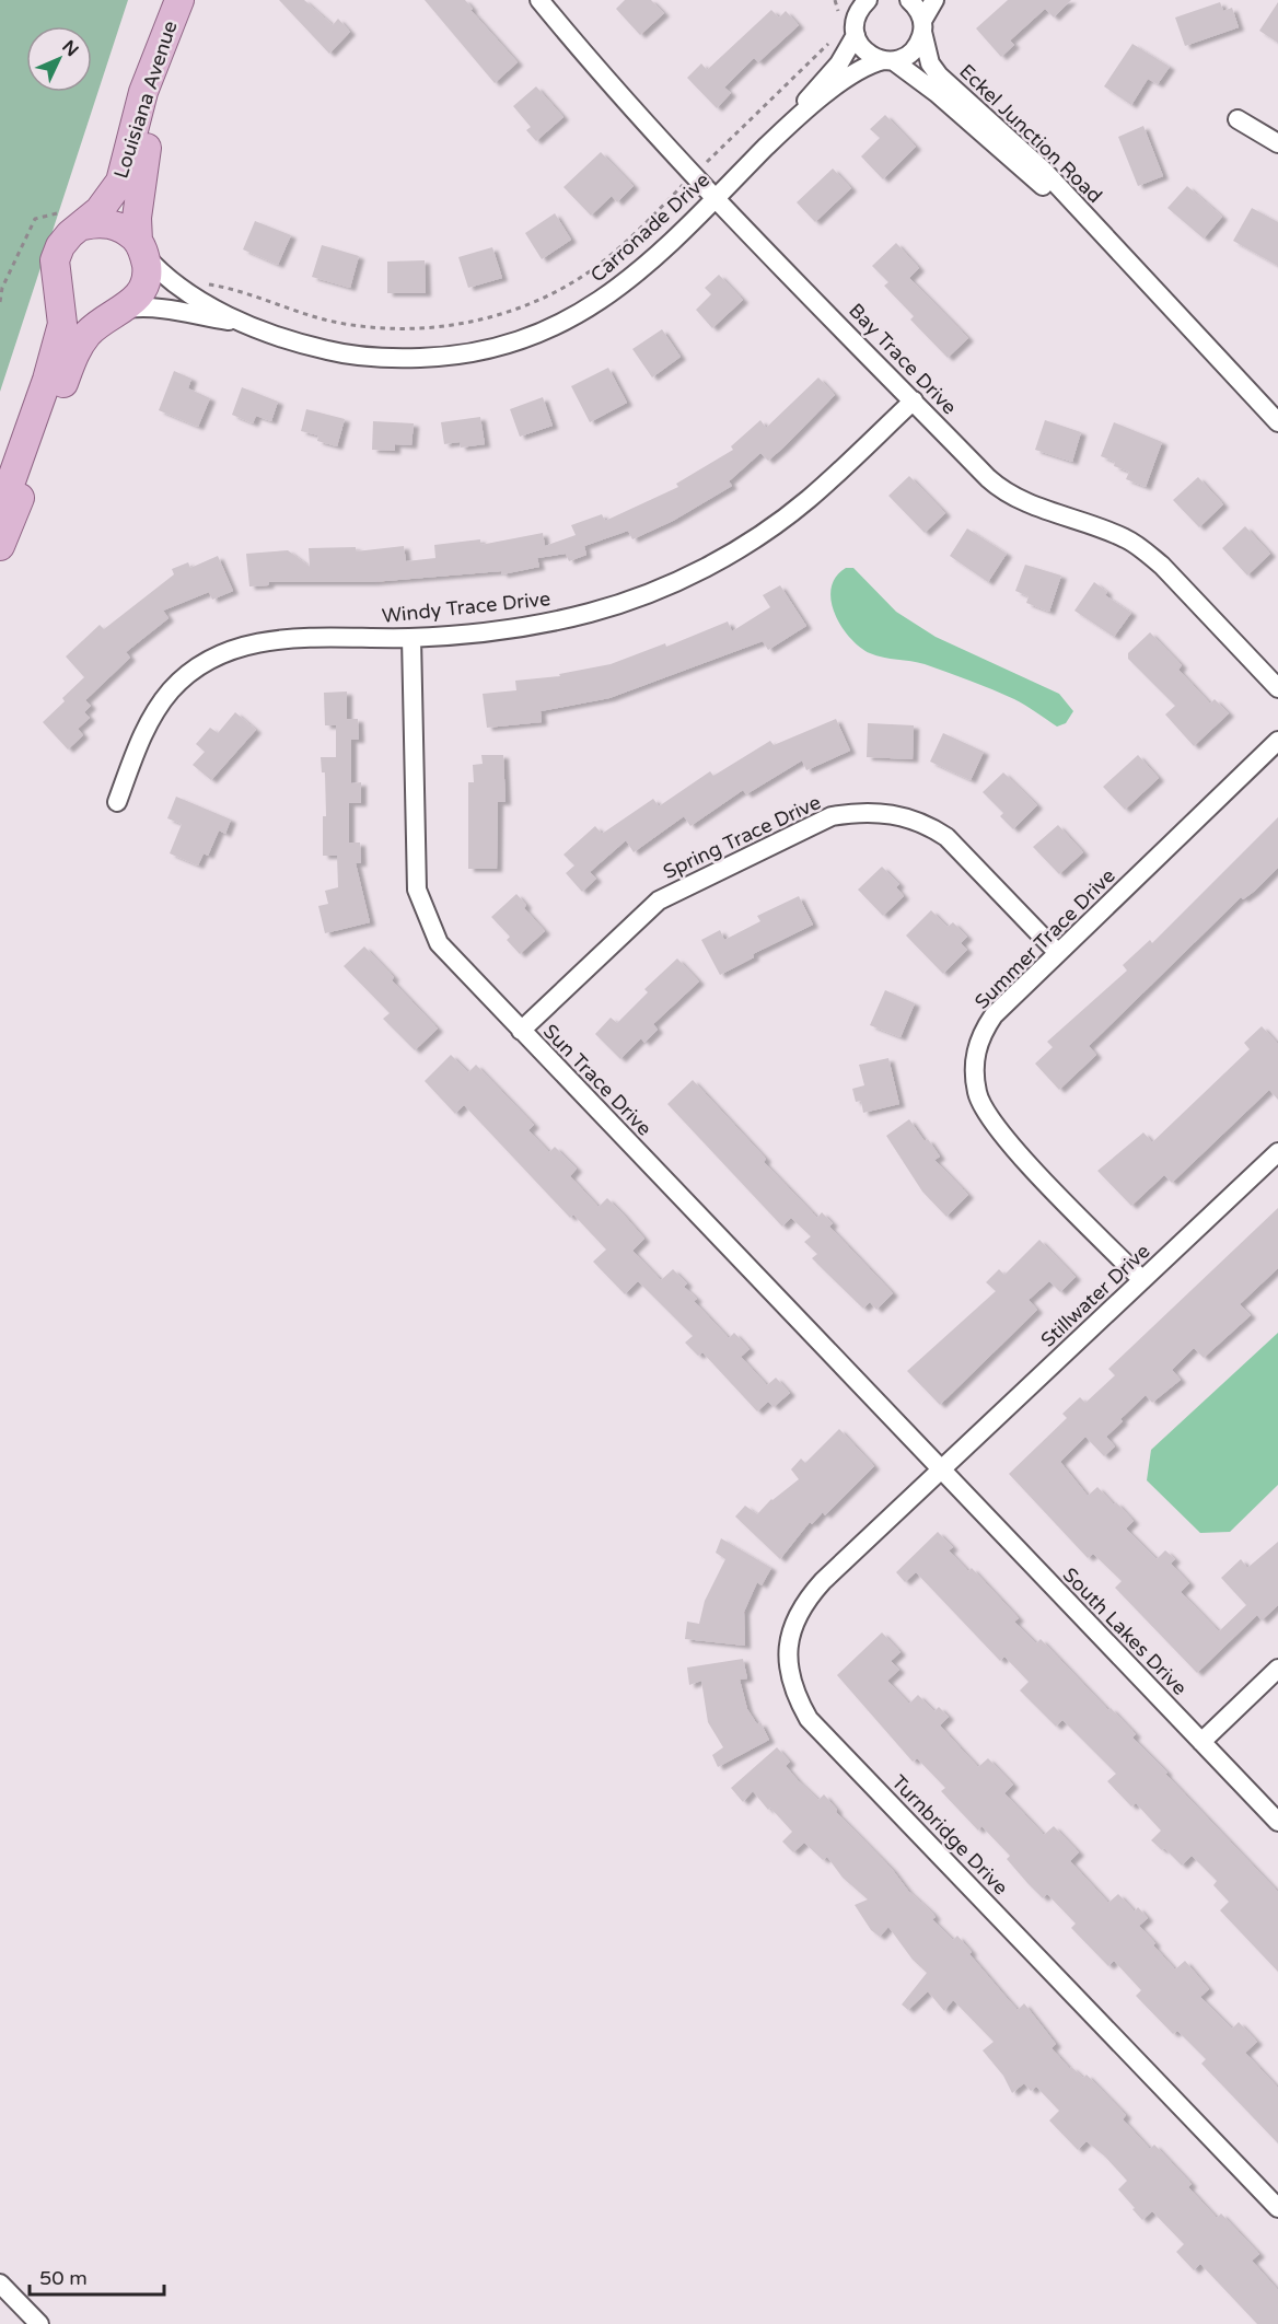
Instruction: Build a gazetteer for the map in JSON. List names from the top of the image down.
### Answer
{
  "streets": {
    "main road": ["Louisiana Avenue"],
    "street": [
      "Eckel Junction Road",
      "Carronade Drive",
      "Bay Trace Drive",
      "Windy Trace Drive",
      "Spring Trace Drive",
      "Summer Trace Drive",
      "Sun Trace Drive",
      "Stillwater Drive",
      "South Lakes Drive",
      "Turnbridge Drive"
    ]
  },
  "crossings": [
    ["Louisiana Avenue", "Carronade Drive"],
    ["Eckel Junction Road", "Carronade Drive"],
    ["Carronade Drive", "Bay Trace Drive"],
    ["Bay Trace Drive", "Windy Trace Drive"],
    ["Windy Trace Drive", "Sun Trace Drive"],
    ["Spring Trace Drive", "Summer Trace Drive"],
    ["Spring Trace Drive", "Sun Trace Drive"],
    ["Summer Trace Drive", "Stillwater Drive"],
    ["Sun Trace Drive", "Stillwater Drive"],
    ["Sun Trace Drive", "South Lakes Drive"],
    ["Sun Trace Drive", "Turnbridge Drive"],
    ["Stillwater Drive", "South Lakes Drive"],
    ["Stillwater Drive", "Turnbridge Drive"],
    ["South Lakes Drive", "Turnbridge Drive"]
  ],
  "scale_bar": "50 m",
  "north": "top right"
}
